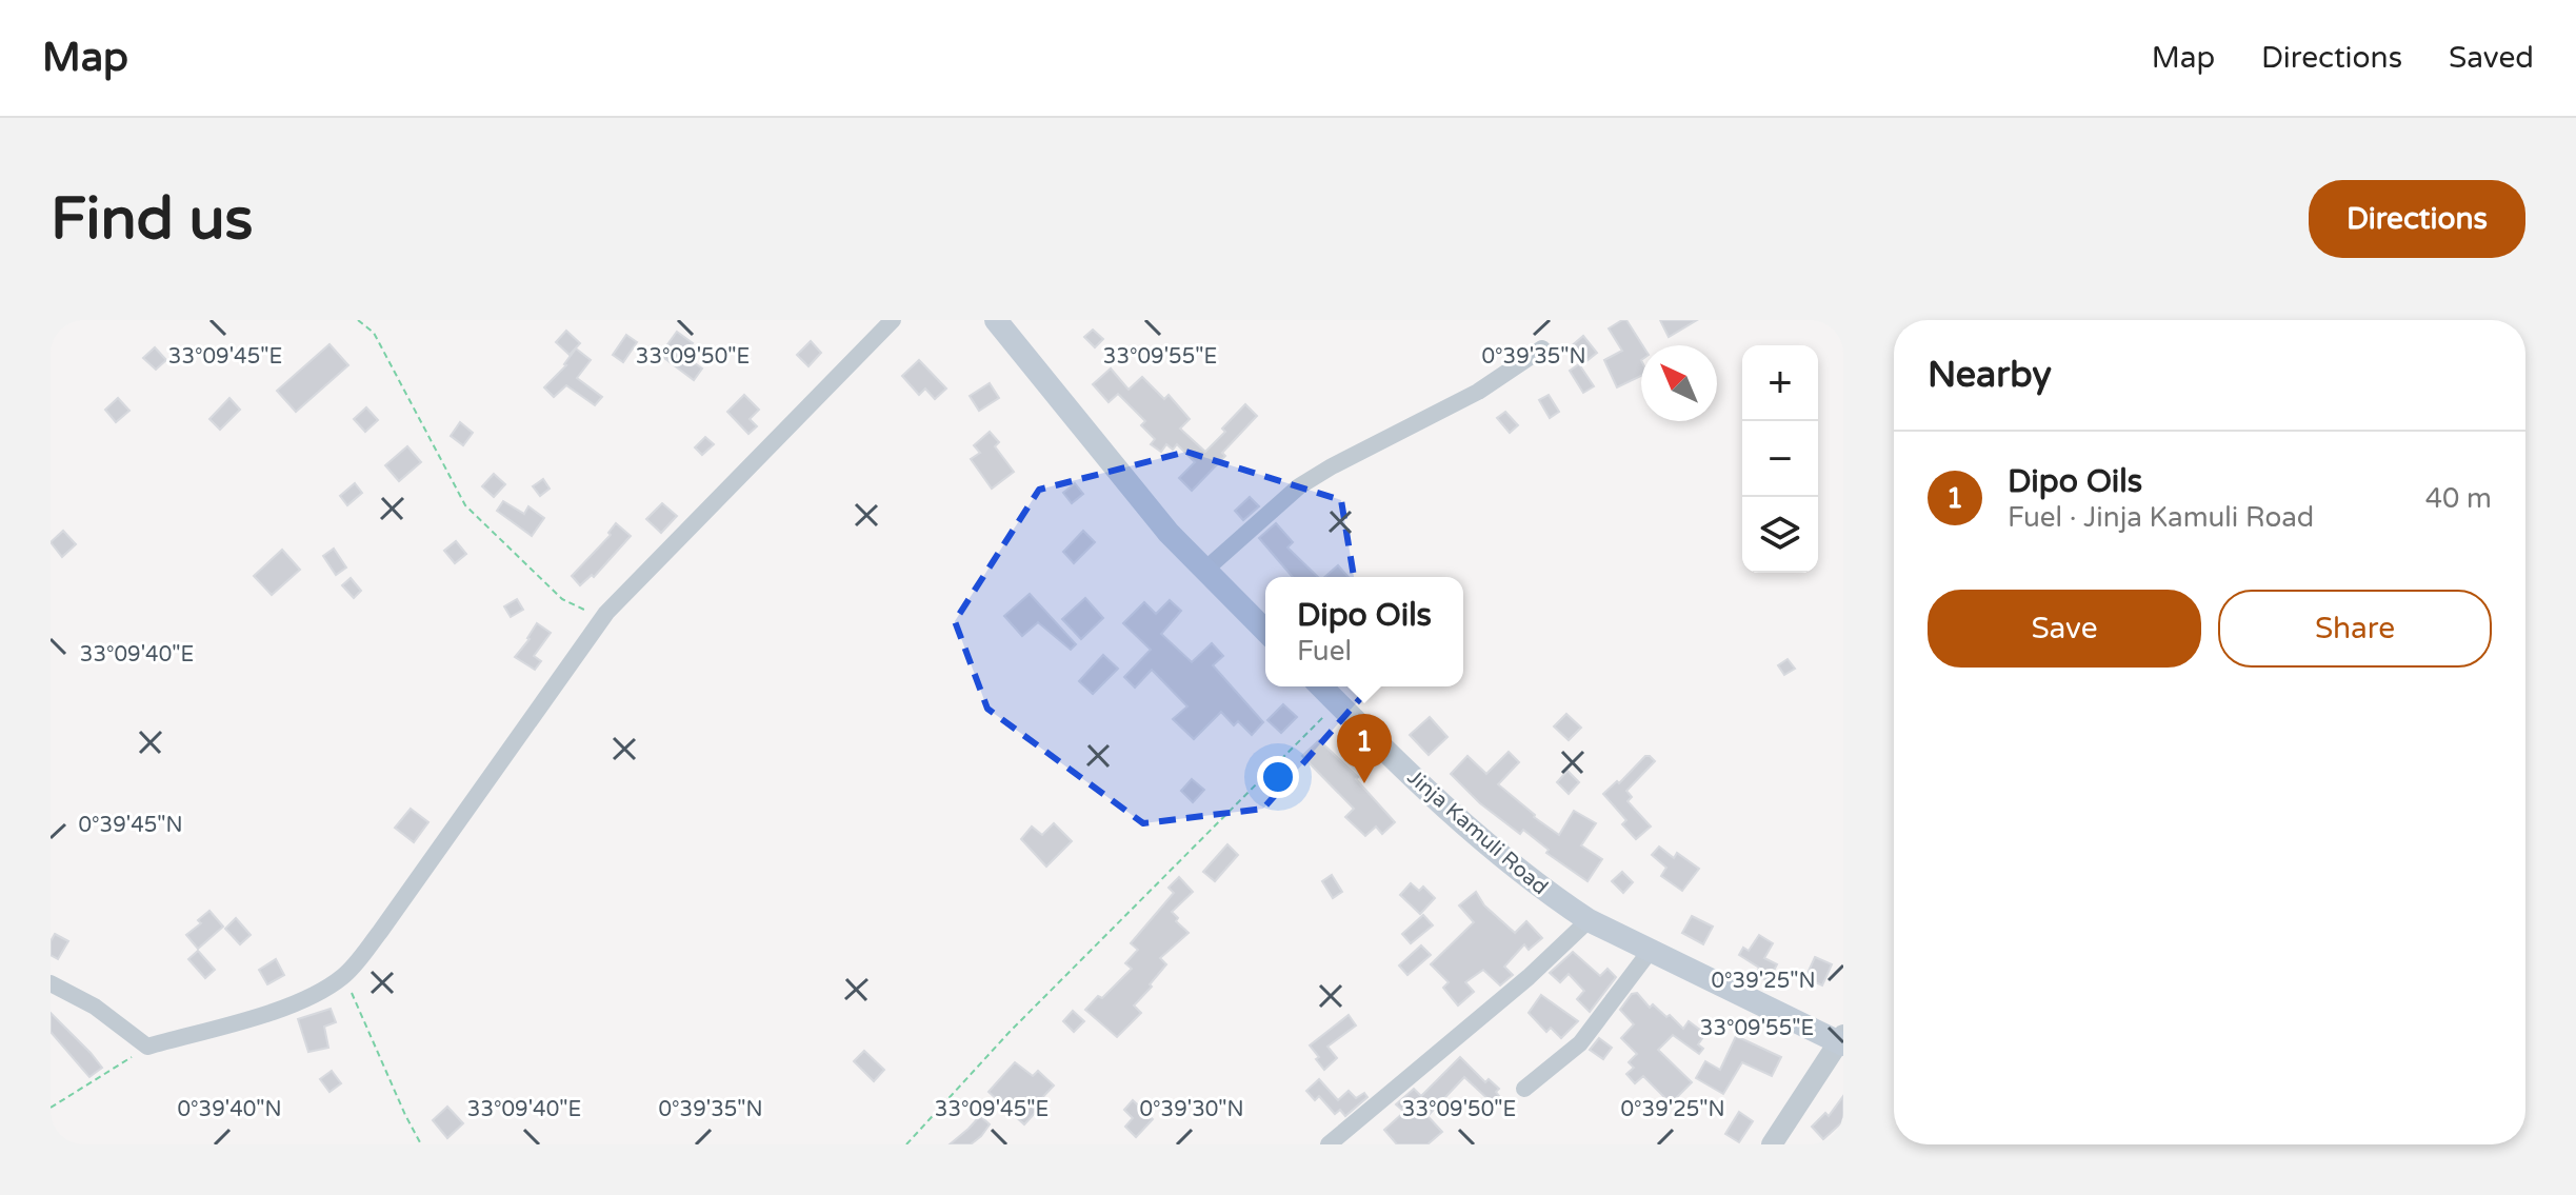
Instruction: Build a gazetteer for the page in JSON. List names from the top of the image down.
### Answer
{
  "streets": {
    "main road": ["Jinja Kamuli Road"]
  },
  "north": "top left",
  "page": {
    "header": "Map",
    "nav": ["Map", "Directions", "Saved"],
    "buttons": [
      "Directions",
      ["Save", "Share"]
    ],
    "title": "Find us",
    "heading": "Nearby",
    "map_buttons": ["+", "−"],
    "list": [
      {
        "mark": "1",
        "name": "Dipo Oils",
        "note": "Fuel · Jinja Kamuli Road",
        "value": "40 m"
      }
    ],
    "popup": ["Dipo Oils", "Fuel"],
    "pins": "1"
  },
  "coordinates": [
    "0°39'35\"N",
    "33°09'45\"E",
    "33°09'50\"E",
    "33°09'55\"E",
    "33°09'40\"E",
    "0°39'45\"N",
    "0°39'25\"N",
    "0°39'40\"N",
    "0°39'30\"N"
  ]
}
